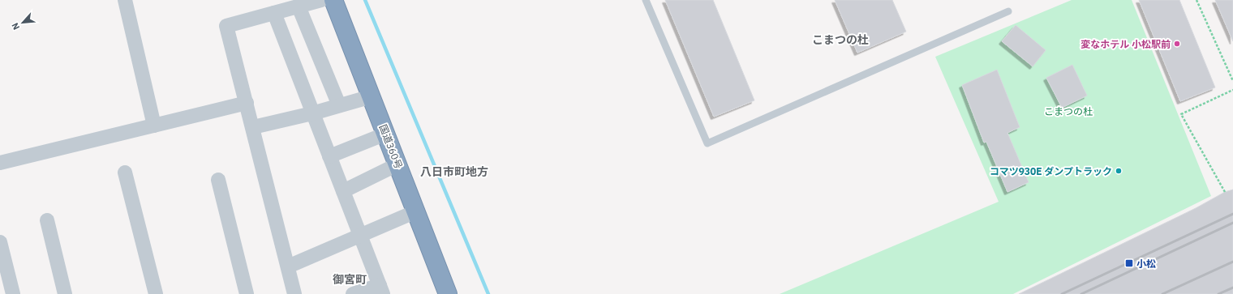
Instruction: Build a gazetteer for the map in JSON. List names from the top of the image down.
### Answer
{
  "streets": {
    "highway": ["国道360号"]
  },
  "districts": ["こまつの杜", "八日市町地方", "御宮町"],
  "parks": ["こまつの杜"],
  "places": {
    "other": ["変なホテル 小松駅前", "コマツ930E ダンプトラック"],
    "transit": ["小松"]
  },
  "north": "bottom left"
}
